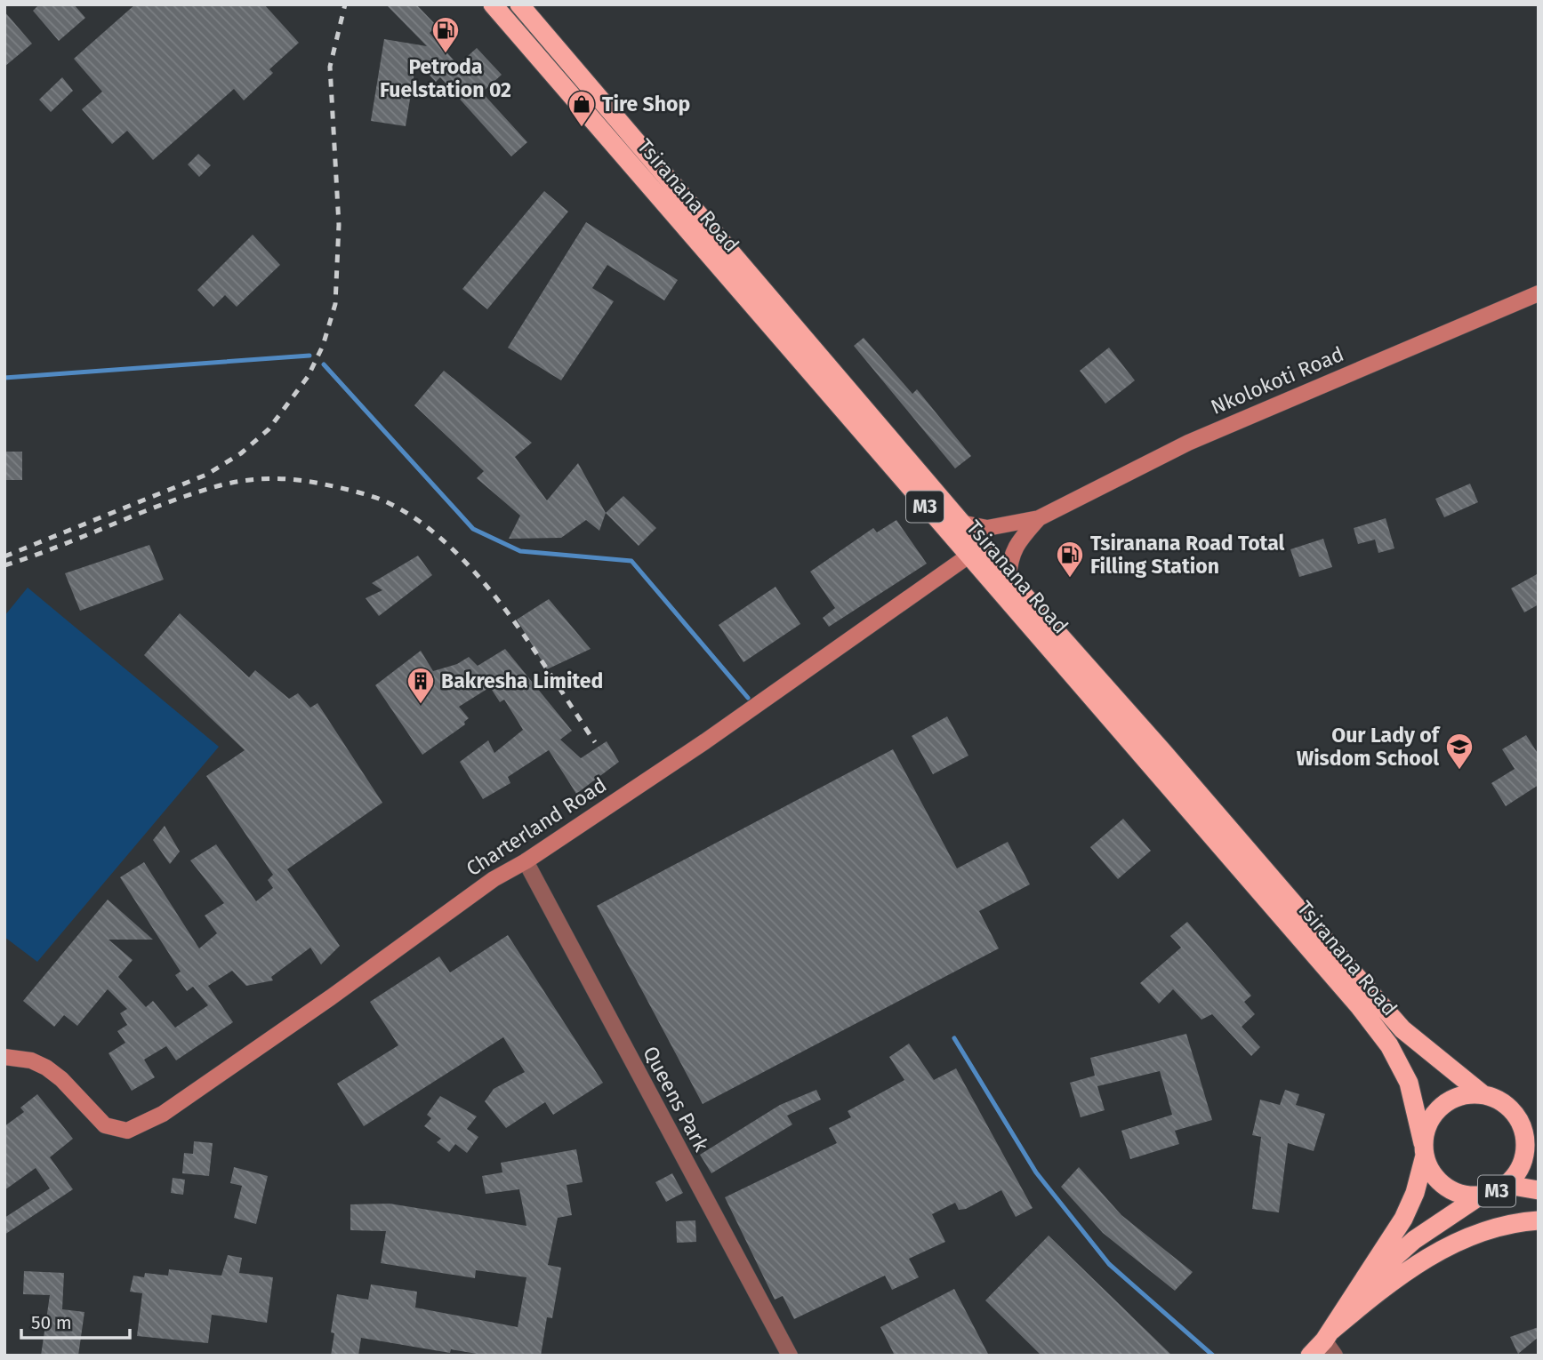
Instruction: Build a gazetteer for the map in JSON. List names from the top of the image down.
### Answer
{
  "streets": {
    "highway": ["Tsiranana Road", "M3"],
    "street": ["Nkolokoti Road", "Charterland Road", "Queens Park"]
  },
  "crossings": [
    ["Tsiranana Road", "Nkolokoti Road"],
    ["Tsiranana Road", "M3"],
    ["Tsiranana Road", "Charterland Road"],
    ["Charterland Road", "Queens Park"]
  ],
  "places": {
    "fuel station": ["Petroda Fuelstation 02", "Tsiranana Road Total Filling Station"],
    "shop": ["Tire Shop"],
    "building": ["Bakresha Limited"],
    "school or university": ["Our Lady of Wisdom School"]
  },
  "scale_bar": "50 m"
}
